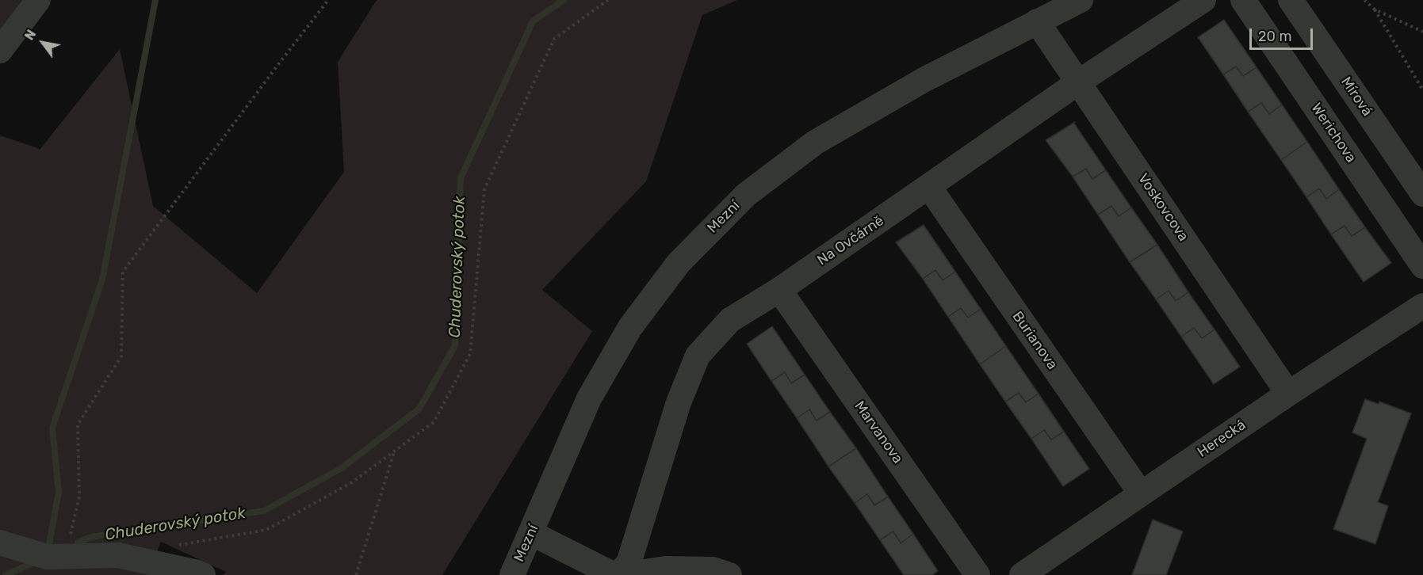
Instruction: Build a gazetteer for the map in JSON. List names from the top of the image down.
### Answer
{
  "streets": {
    "street": [
      "Mírová",
      "Werichova",
      "Voskovcova",
      "Mezní",
      "Na Ovčárně",
      "Burianova",
      "Marvanova",
      "Herecká"
    ]
  },
  "crossings": [
    ["Voskovcova", "Mezní"],
    ["Voskovcova", "Na Ovčárně"],
    ["Voskovcova", "Herecká"],
    ["Na Ovčárně", "Burianova"],
    ["Na Ovčárně", "Marvanova"],
    ["Burianova", "Herecká"]
  ],
  "water": ["Chuderovský potok"],
  "scale_bar": "20 m",
  "north": "top left"
}
